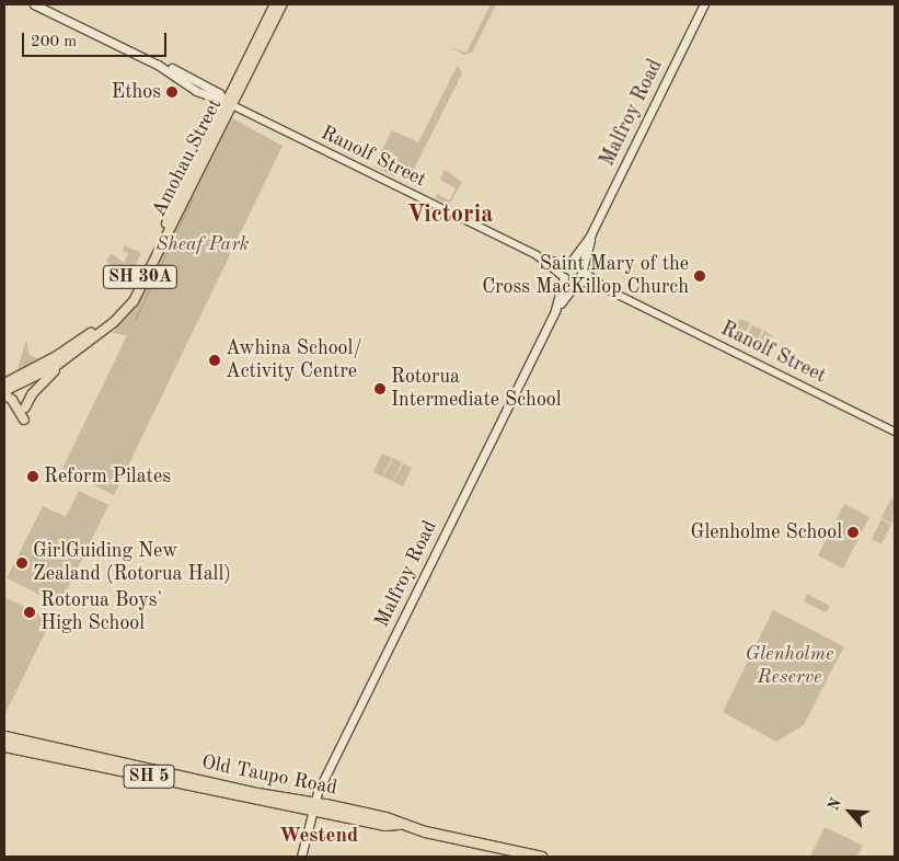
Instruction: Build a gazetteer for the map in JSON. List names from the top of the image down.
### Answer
{
  "streets": {
    "highway": ["Old Taupo Road", "SH 5"],
    "main road": [
      "Malfroy Road",
      "Ranolf Street",
      "Amohau Street",
      "SH 30A"
    ]
  },
  "crossings": [
    ["Malfroy Road", "Ranolf Street"],
    ["Malfroy Road", "Old Taupo Road"],
    ["Ranolf Street", "Amohau Street"]
  ],
  "districts": ["Victoria", "Westend"],
  "parks": ["Sheaf Park", "Glenholme Reserve"],
  "places": [
    "Ethos",
    "Saint Mary of the Cross MacKillop Church",
    "Awhina School/ Activity Centre",
    "Rotorua Intermediate School",
    "Reform Pilates",
    "Glenholme School",
    "GirlGuiding New Zealand (Rotorua Hall)",
    "Rotorua Boys' High School"
  ],
  "scale_bar": "200 m",
  "north": "top left"
}
